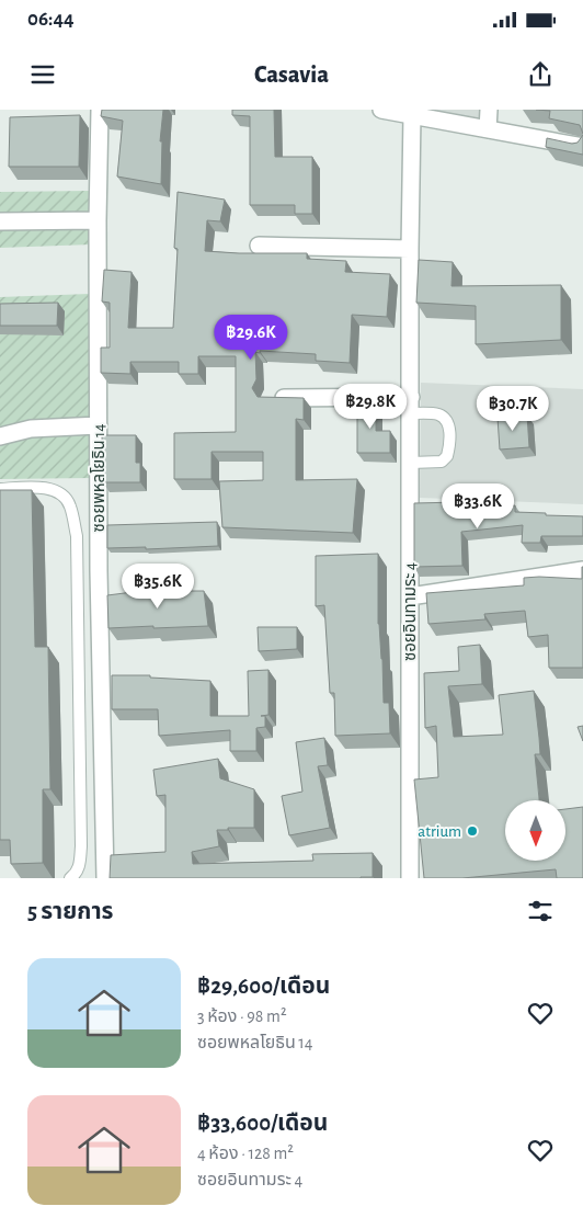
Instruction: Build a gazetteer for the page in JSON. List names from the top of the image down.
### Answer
{
  "streets": {
    "street": ["ซอยพหลโยธิน 14", "ซอยอินทามระ 4"]
  },
  "places": ["atrium"],
  "north": "bottom",
  "page": {
    "status": "06:44",
    "header": "Casavia",
    "price": [
      "฿29.6K",
      "฿29.8K",
      "฿30.7K",
      "฿33.6K",
      "฿35.6K"
    ],
    "heading": "5 รายการ",
    "list": [
      {
        "name": "฿29,600/เดือน",
        "note": "3 ห้อง · 98 m² · ซอยพหลโยธิน 14"
      },
      {
        "name": "฿33,600/เดือน",
        "note": "4 ห้อง · 128 m² · ซอยอินทามระ 4"
      }
    ]
  }
}
